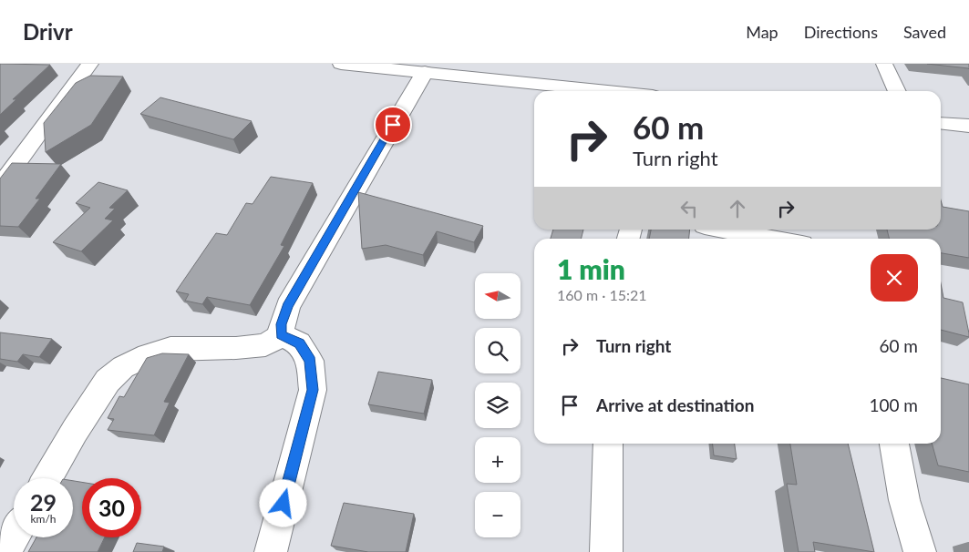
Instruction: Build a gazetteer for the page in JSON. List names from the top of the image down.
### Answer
{
  "north": "left",
  "page": {
    "header": "Drivr",
    "nav": ["Map", "Directions", "Saved"],
    "turn": ["60 m", "Turn right"],
    "heading": ["1 min", "160 m · 15:21"],
    "map_buttons": ["+", "−"],
    "list": [
      {
        "name": "Turn right",
        "value": "60 m"
      },
      {
        "name": "Arrive at destination",
        "value": "100 m"
      }
    ],
    "speed": "29 km/h",
    "limit": "30"
  }
}
